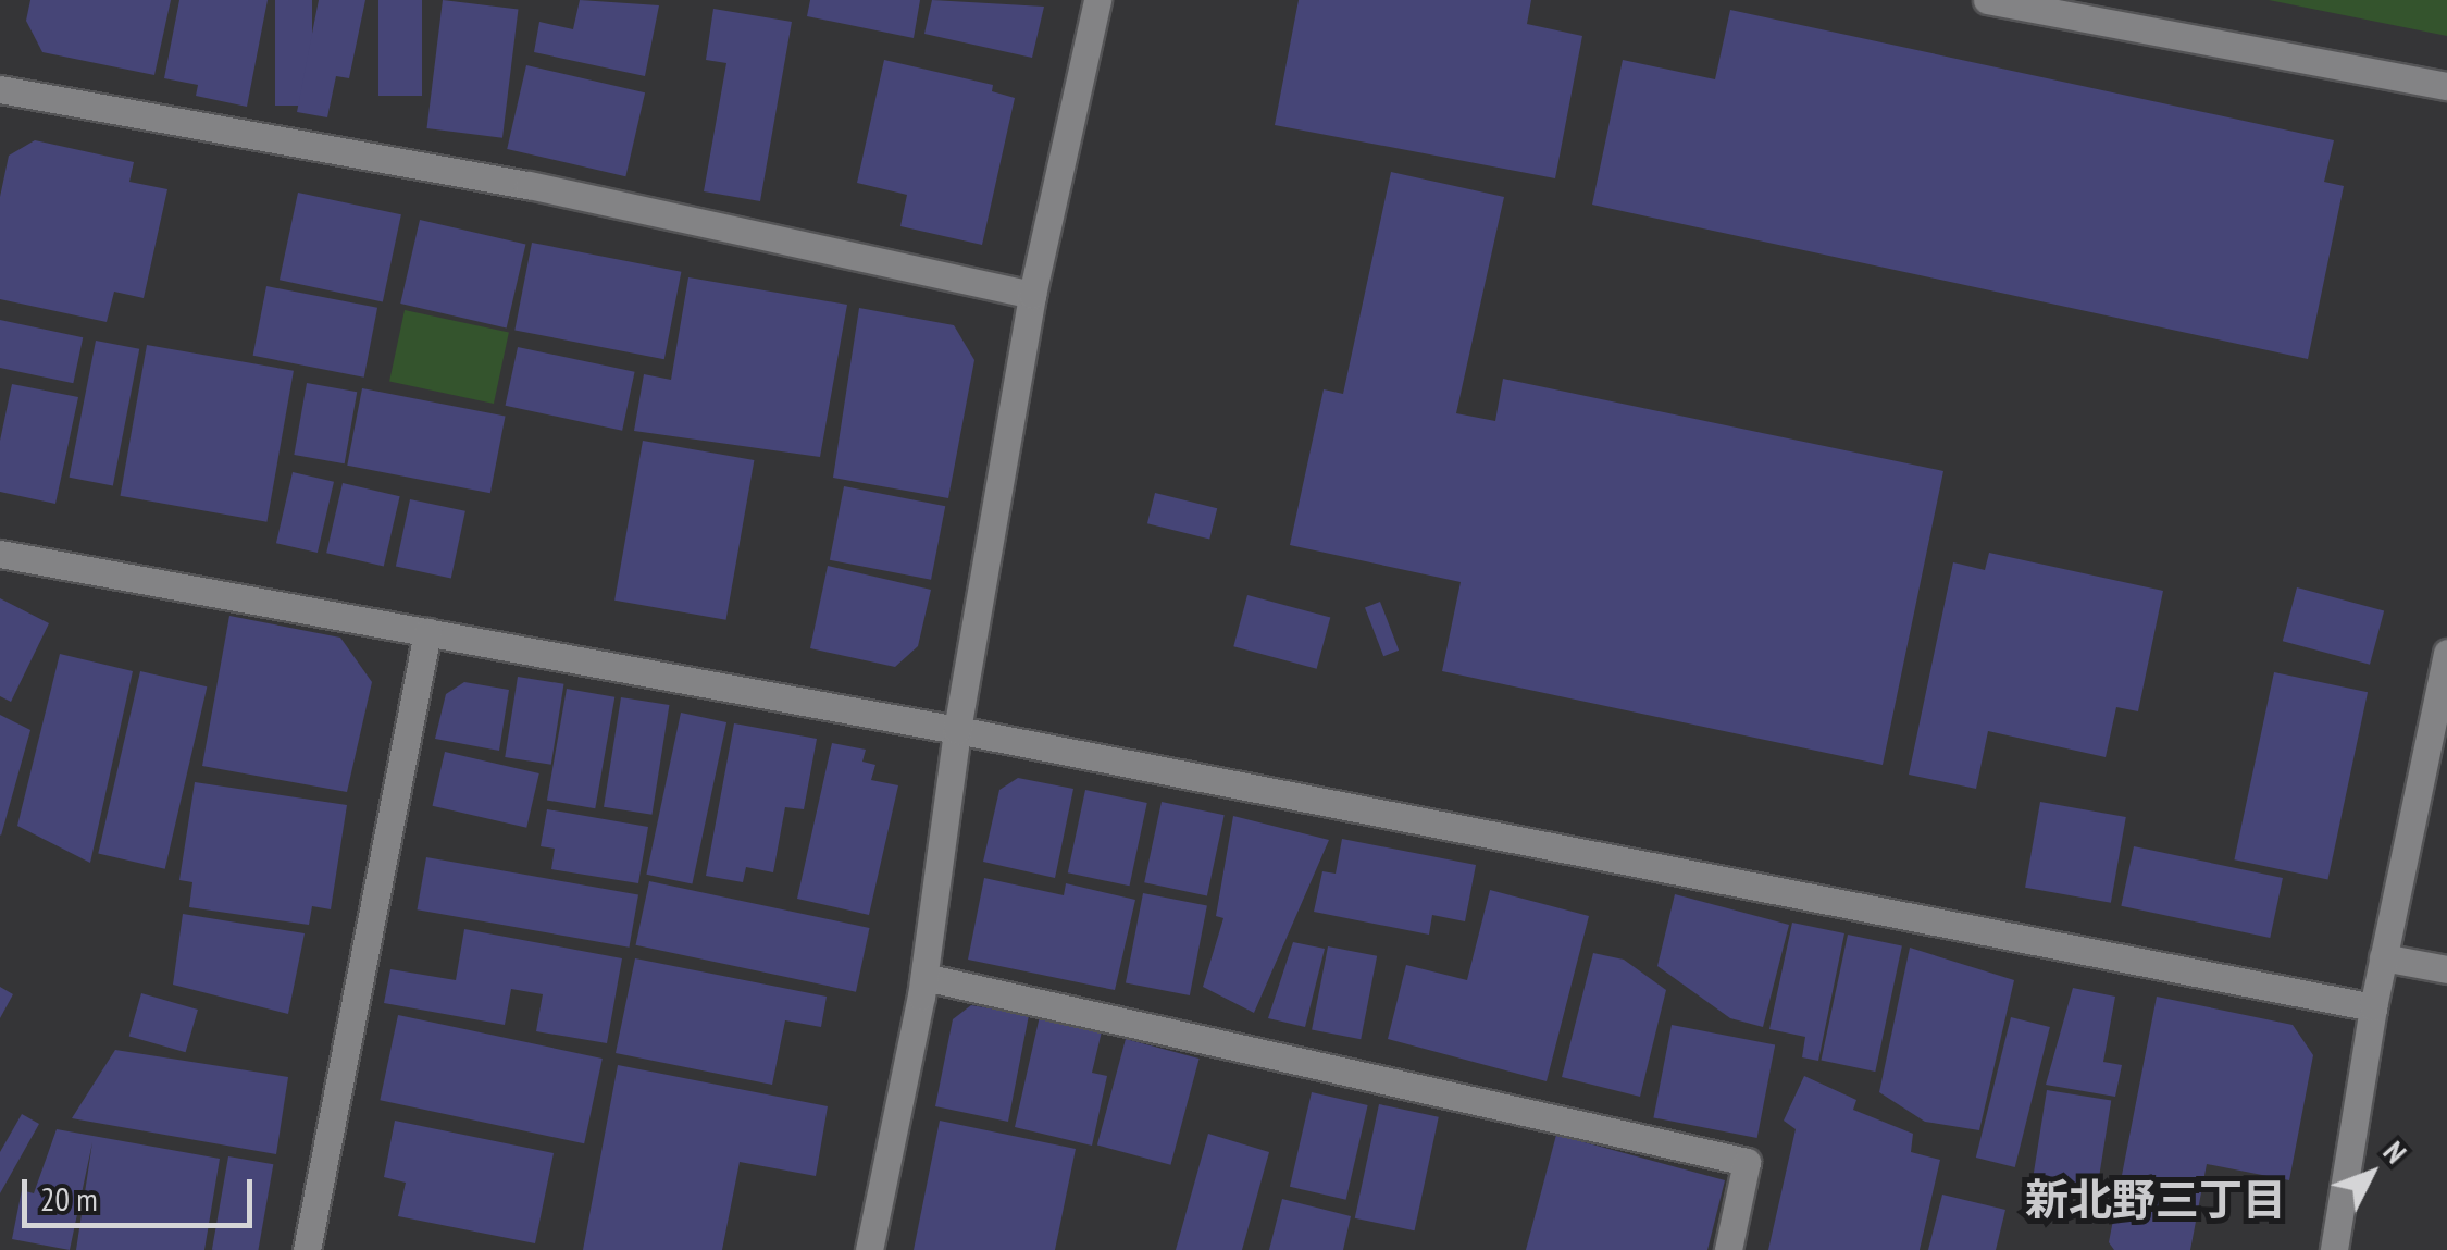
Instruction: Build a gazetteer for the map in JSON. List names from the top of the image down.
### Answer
{
  "districts": ["新北野三丁目"],
  "scale_bar": "20 m",
  "north": "top right"
}
